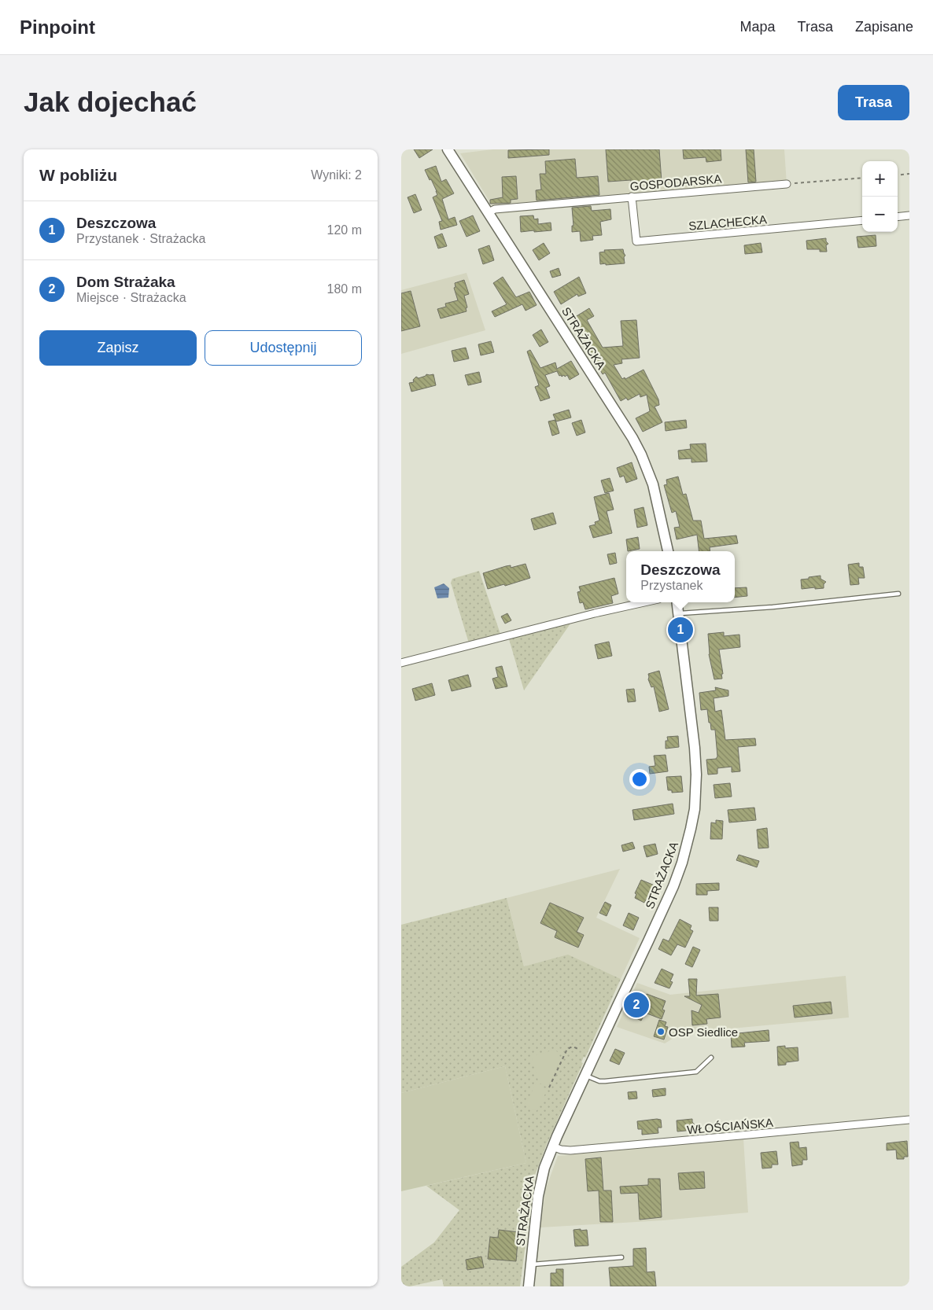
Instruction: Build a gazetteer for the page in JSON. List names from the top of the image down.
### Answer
{
  "streets": {
    "street": [
      "GOSPODARSKA",
      "SZLACHECKA",
      "STRAŻACKA",
      "WŁOŚCIAŃSKA"
    ]
  },
  "crossings": [
    ["GOSPODARSKA", "SZLACHECKA"],
    ["GOSPODARSKA", "STRAŻACKA"],
    ["STRAŻACKA", "WŁOŚCIAŃSKA"]
  ],
  "places": ["OSP Siedlice"],
  "page": {
    "header": "Pinpoint",
    "nav": ["Mapa", "Trasa", "Zapisane"],
    "buttons": [
      "Trasa",
      ["Zapisz", "Udostępnij"]
    ],
    "title": "Jak dojechać",
    "heading": ["W pobliżu", "Wyniki: 2"],
    "map_buttons": ["+", "−"],
    "list": [
      {
        "mark": "1",
        "name": "Deszczowa",
        "note": "Przystanek · Strażacka",
        "value": "120 m"
      },
      {
        "mark": "2",
        "name": "Dom Strażaka",
        "note": "Miejsce · Strażacka",
        "value": "180 m"
      }
    ],
    "popup": ["Deszczowa", "Przystanek"],
    "pins": ["1", "2"]
  }
}
